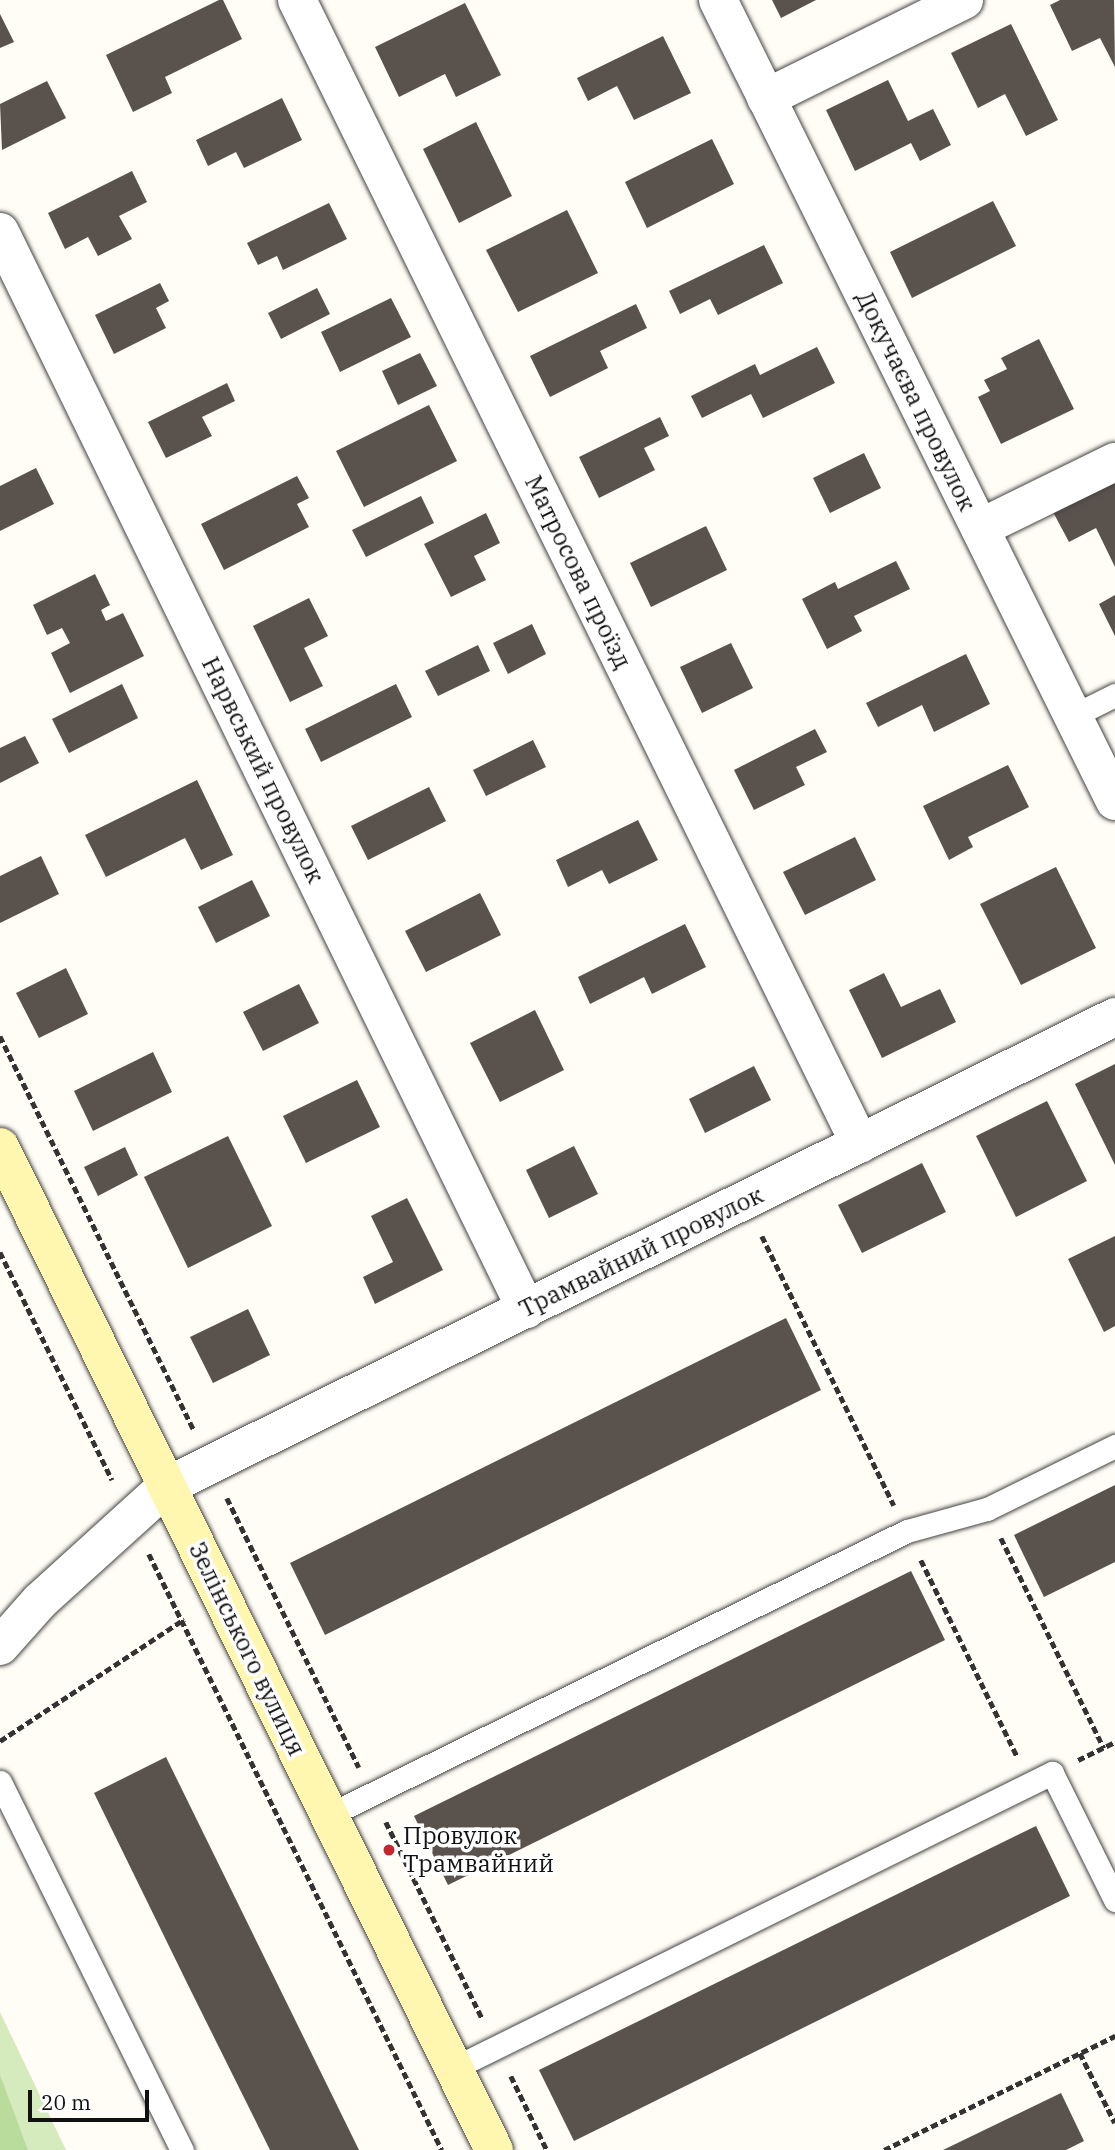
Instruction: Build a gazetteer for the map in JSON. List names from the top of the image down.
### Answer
{
  "streets": {
    "street": [
      "Докучаєва провулок",
      "Матросова проїзд",
      "Нарвський провулок",
      "Трамвайний провулок",
      "Зелінського вулиця"
    ]
  },
  "crossings": [
    ["Матросова проїзд", "Трамвайний провулок"],
    ["Нарвський провулок", "Трамвайний провулок"],
    ["Трамвайний провулок", "Зелінського вулиця"]
  ],
  "places": ["Провулок Трамвайний"],
  "scale_bar": "20 m"
}
